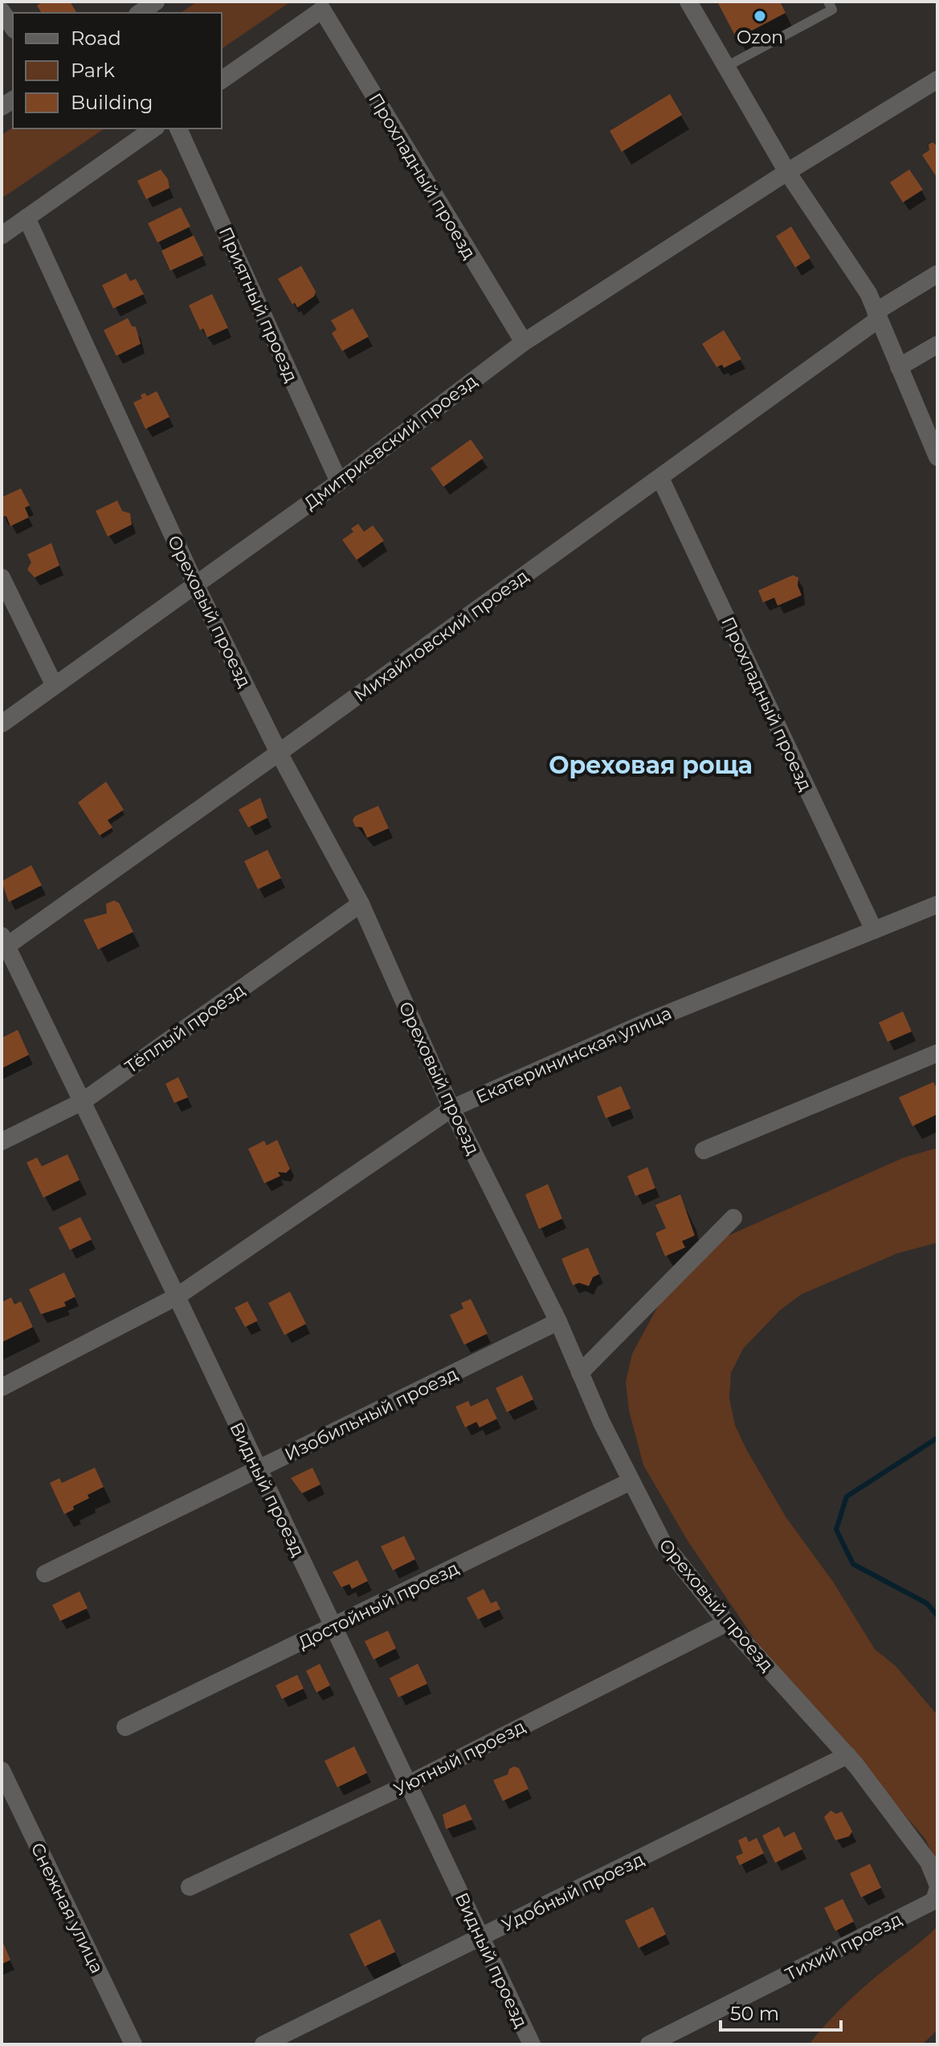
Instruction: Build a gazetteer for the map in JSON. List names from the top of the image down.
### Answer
{
  "streets": {
    "street": [
      "Прохладный проезд",
      "Приятный проезд",
      "Дмитриевский проезд",
      "Ореховый проезд",
      "Михайловский проезд",
      "Тёплый проезд",
      "Екатерининская улица",
      "Изобильный проезд",
      "Видный проезд",
      "Достойный проезд",
      "Уютный проезд",
      "Удобный проезд",
      "Снежная улица",
      "Тихий проезд"
    ]
  },
  "crossings": [
    ["Прохладный проезд", "Дмитриевский проезд"],
    ["Прохладный проезд", "Михайловский проезд"],
    ["Прохладный проезд", "Екатерининская улица"],
    ["Приятный проезд", "Дмитриевский проезд"],
    ["Дмитриевский проезд", "Ореховый проезд"],
    ["Ореховый проезд", "Михайловский проезд"],
    ["Ореховый проезд", "Тёплый проезд"],
    ["Ореховый проезд", "Екатерининская улица"],
    ["Ореховый проезд", "Изобильный проезд"],
    ["Ореховый проезд", "Достойный проезд"],
    ["Ореховый проезд", "Уютный проезд"],
    ["Ореховый проезд", "Удобный проезд"],
    ["Ореховый проезд", "Тихий проезд"],
    ["Михайловский проезд", "Видный проезд"],
    ["Тёплый проезд", "Видный проезд"],
    ["Екатерининская улица", "Видный проезд"],
    ["Изобильный проезд", "Видный проезд"],
    ["Видный проезд", "Достойный проезд"],
    ["Видный проезд", "Уютный проезд"],
    ["Видный проезд", "Удобный проезд"]
  ],
  "districts": ["Ореховая роща"],
  "places": ["Ozon"],
  "legend": ["Road", "Park", "Building"],
  "scale_bar": "50 m"
}
